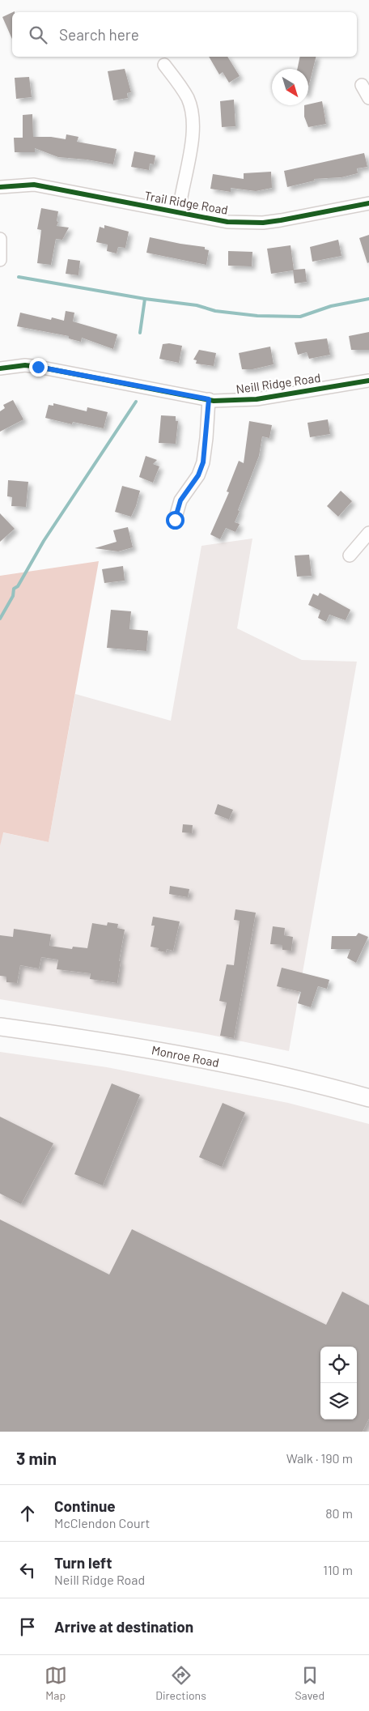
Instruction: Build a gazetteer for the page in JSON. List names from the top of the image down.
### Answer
{
  "streets": {
    "main road": ["Monroe Road"],
    "street": ["Trail Ridge Road", "Neill Ridge Road"]
  },
  "north": "bottom right",
  "page": {
    "search": "Search here",
    "heading": ["3 min", "Walk · 190 m"],
    "list": [
      ["Continue", "McClendon Court", "80 m"],
      ["Turn left", "Neill Ridge Road", "110 m"],
      "Arrive at destination"
    ],
    "nav": ["Map", "Directions", "Saved"]
  }
}
